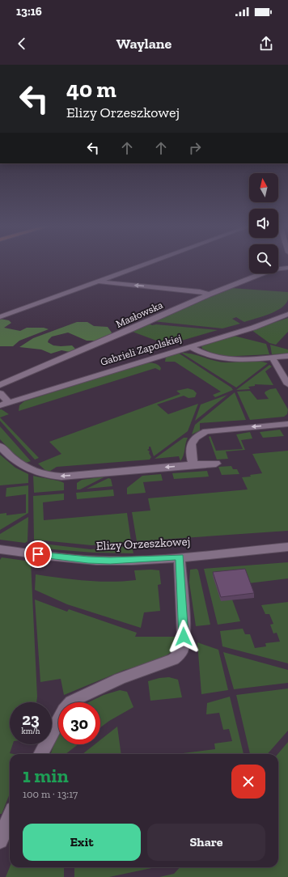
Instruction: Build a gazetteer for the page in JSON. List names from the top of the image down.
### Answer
{
  "streets": {
    "street": ["Masłowska", "Gabrieli Zapolskiej", "Elizy Orzeszkowej"]
  },
  "north": "top",
  "page": {
    "status": "13:16",
    "header": "Waylane",
    "turn": ["40 m", "Elizy Orzeszkowej"],
    "speed": "23 km/h",
    "limit": "30",
    "heading": ["1 min", "100 m · 13:17"],
    "buttons": ["Exit", "Share"]
  }
}
